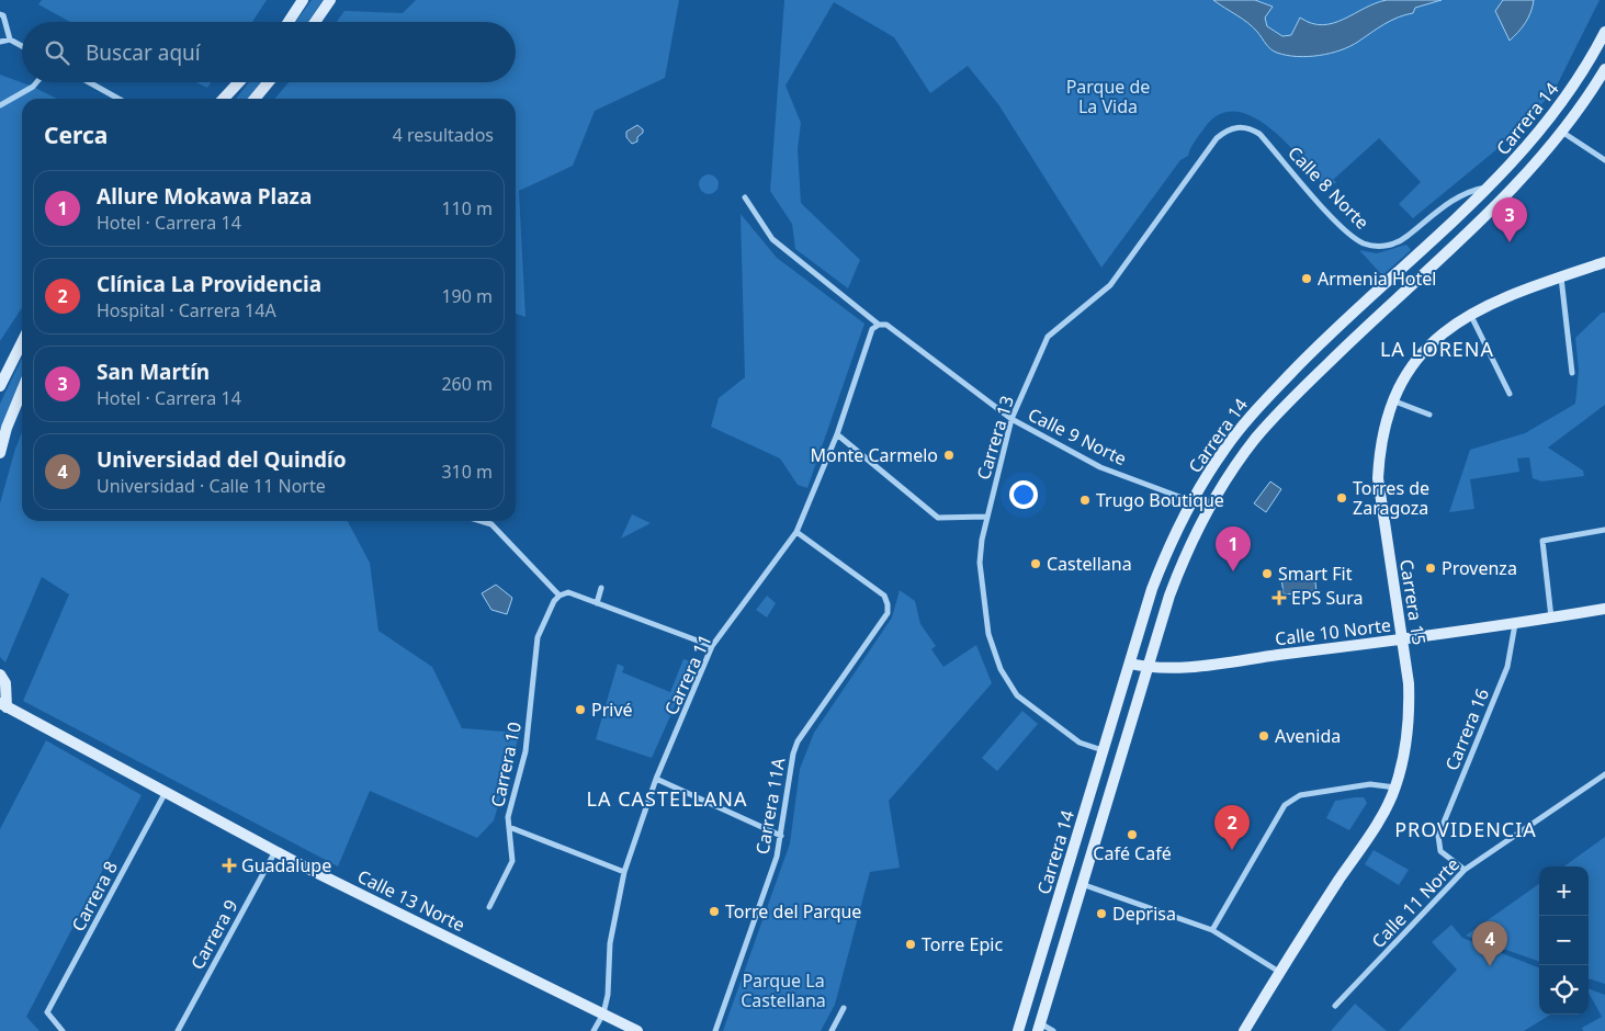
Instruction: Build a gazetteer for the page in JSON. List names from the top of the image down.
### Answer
{
  "streets": {
    "main road": [
      "Carrera 14",
      "Carrera 15",
      "Calle 10 Norte",
      "Calle 13 Norte"
    ],
    "street": [
      "Calle 8 Norte",
      "Calle 9 Norte",
      "Carrera 13",
      "Carrera 11",
      "Carrera 16",
      "Carrera 10",
      "Carrera 11A",
      "Carrera 8",
      "Calle 11 Norte",
      "Carrera 9"
    ]
  },
  "crossings": [
    ["Carrera 14", "Calle 8 Norte"],
    ["Carrera 14", "Calle 9 Norte"],
    ["Carrera 14", "Carrera 13"],
    ["Carrera 14", "Calle 10 Norte"],
    ["Calle 8 Norte", "Carrera 13"],
    ["Calle 9 Norte", "Carrera 13"],
    ["Calle 9 Norte", "Carrera 11"],
    ["Carrera 15", "Calle 10 Norte"],
    ["Calle 10 Norte", "Carrera 16"],
    ["Carrera 11", "Carrera 11A"],
    ["Carrera 11", "Calle 13 Norte"],
    ["Carrera 16", "Calle 11 Norte"],
    ["Carrera 8", "Calle 13 Norte"],
    ["Calle 13 Norte", "Carrera 9"]
  ],
  "districts": ["LA LORENA", "LA CASTELLANA", "PROVIDENCIA"],
  "parks": ["Parque de La Vida", "Parque La Castellana"],
  "places": {
    "other": [
      "Armenia Hotel",
      "Monte Carmelo",
      "Torres de Zaragoza",
      "Trugo Boutique",
      "Castellana",
      "Provenza",
      "Smart Fit",
      "Privé",
      "Avenida",
      "Café Café",
      "Torre del Parque",
      "Deprisa",
      "Torre Epic"
    ],
    "health": ["EPS Sura", "Guadalupe"]
  },
  "page": {
    "search": "Buscar aquí",
    "heading": ["Cerca", "4 resultados"],
    "list": [
      {
        "mark": "1",
        "name": "Allure Mokawa Plaza",
        "note": "Hotel · Carrera 14",
        "value": "110 m"
      },
      {
        "mark": "2",
        "name": "Clínica La Providencia",
        "note": "Hospital · Carrera 14A",
        "value": "190 m"
      },
      {
        "mark": "3",
        "name": "San Martín",
        "note": "Hotel · Carrera 14",
        "value": "260 m"
      },
      {
        "mark": "4",
        "name": "Universidad del Quindío",
        "note": "Universidad · Calle 11 Norte",
        "value": "310 m"
      }
    ],
    "pins": [
      "3",
      "1",
      "2",
      "4"
    ],
    "map_buttons": ["+", "−"]
  }
}
